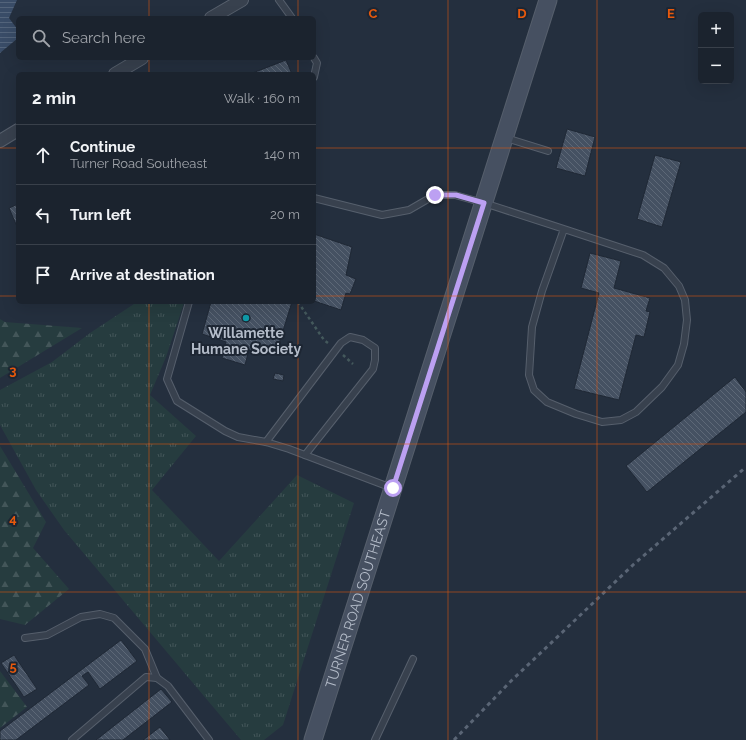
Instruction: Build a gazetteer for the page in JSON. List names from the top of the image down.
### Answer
{
  "streets": {
    "main road": ["TURNER ROAD SOUTHEAST"]
  },
  "places": ["Willamette Humane Society"],
  "page": {
    "map_buttons": ["+", "−"],
    "search": "Search here",
    "heading": ["2 min", "Walk · 160 m"],
    "list": [
      ["Continue", "Turner Road Southeast", "140 m"],
      ["Turn left", "20 m"],
      "Arrive at destination"
    ]
  },
  "grid": {
    "columns": ["C", "D", "E"],
    "rows": ["3", "4", "5"]
  }
}
